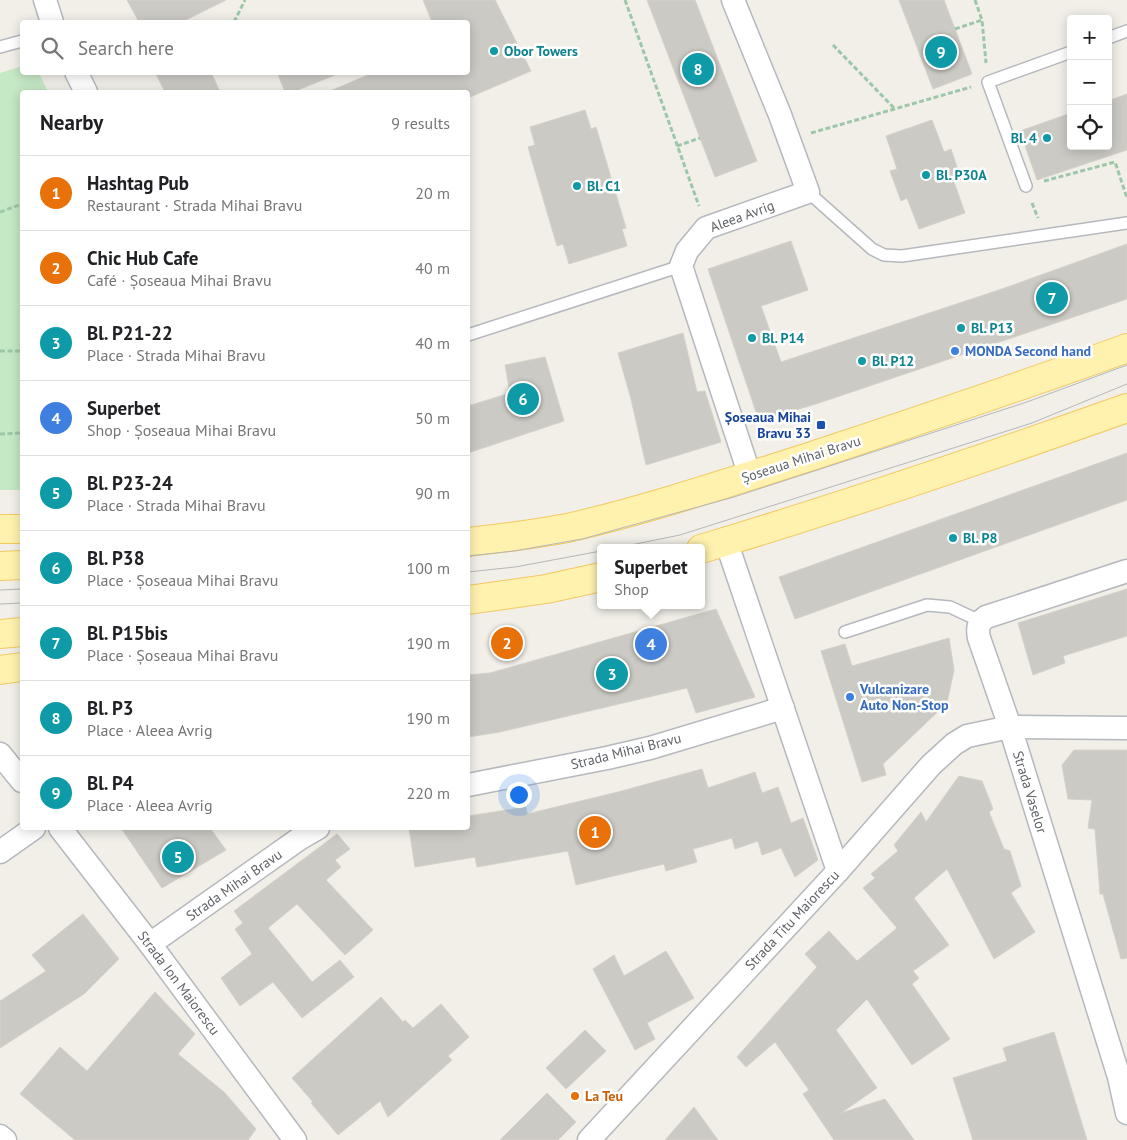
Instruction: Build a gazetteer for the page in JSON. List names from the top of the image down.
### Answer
{
  "streets": {
    "main road": ["Șoseaua Mihai Bravu"],
    "street": [
      "Aleea Avrig",
      "Strada Mihai Bravu",
      "Strada Vaselor",
      "Strada Titu Maiorescu",
      "Strada Ion Maiorescu"
    ]
  },
  "crossings": [
    ["Strada Mihai Bravu", "Strada Ion Maiorescu"],
    ["Strada Vaselor", "Strada Titu Maiorescu"]
  ],
  "places": {
    "other": [
      "Obor Towers",
      "Bl. 4",
      "Bl. P30A",
      "Bl. C1",
      "Bl. P13",
      "Bl. P14",
      "MONDA Second hand",
      "Bl. P12",
      "Bl. P8",
      "Vulcanizare Auto Non-Stop",
      "La Teu"
    ],
    "transit": ["Șoseaua Mihai Bravu 33"]
  },
  "page": {
    "map_buttons": ["+", "−"],
    "search": "Search here",
    "pins": [
      "9",
      "8",
      "7",
      "6",
      "2",
      "4",
      "3",
      "1",
      "5"
    ],
    "heading": ["Nearby", "9 results"],
    "list": [
      {
        "mark": "1",
        "name": "Hashtag Pub",
        "note": "Restaurant · Strada Mihai Bravu",
        "value": "20 m"
      },
      {
        "mark": "2",
        "name": "Chic Hub Cafe",
        "note": "Café · Șoseaua Mihai Bravu",
        "value": "40 m"
      },
      {
        "mark": "3",
        "name": "Bl. P21-22",
        "note": "Place · Strada Mihai Bravu",
        "value": "40 m"
      },
      {
        "mark": "4",
        "name": "Superbet",
        "note": "Shop · Șoseaua Mihai Bravu",
        "value": "50 m"
      },
      {
        "mark": "5",
        "name": "Bl. P23-24",
        "note": "Place · Strada Mihai Bravu",
        "value": "90 m"
      },
      {
        "mark": "6",
        "name": "Bl. P38",
        "note": "Place · Șoseaua Mihai Bravu",
        "value": "100 m"
      },
      {
        "mark": "7",
        "name": "Bl. P15bis",
        "note": "Place · Șoseaua Mihai Bravu",
        "value": "190 m"
      },
      {
        "mark": "8",
        "name": "Bl. P3",
        "note": "Place · Aleea Avrig",
        "value": "190 m"
      },
      {
        "mark": "9",
        "name": "Bl. P4",
        "note": "Place · Aleea Avrig",
        "value": "220 m"
      }
    ],
    "popup": ["Superbet", "Shop"]
  }
}
